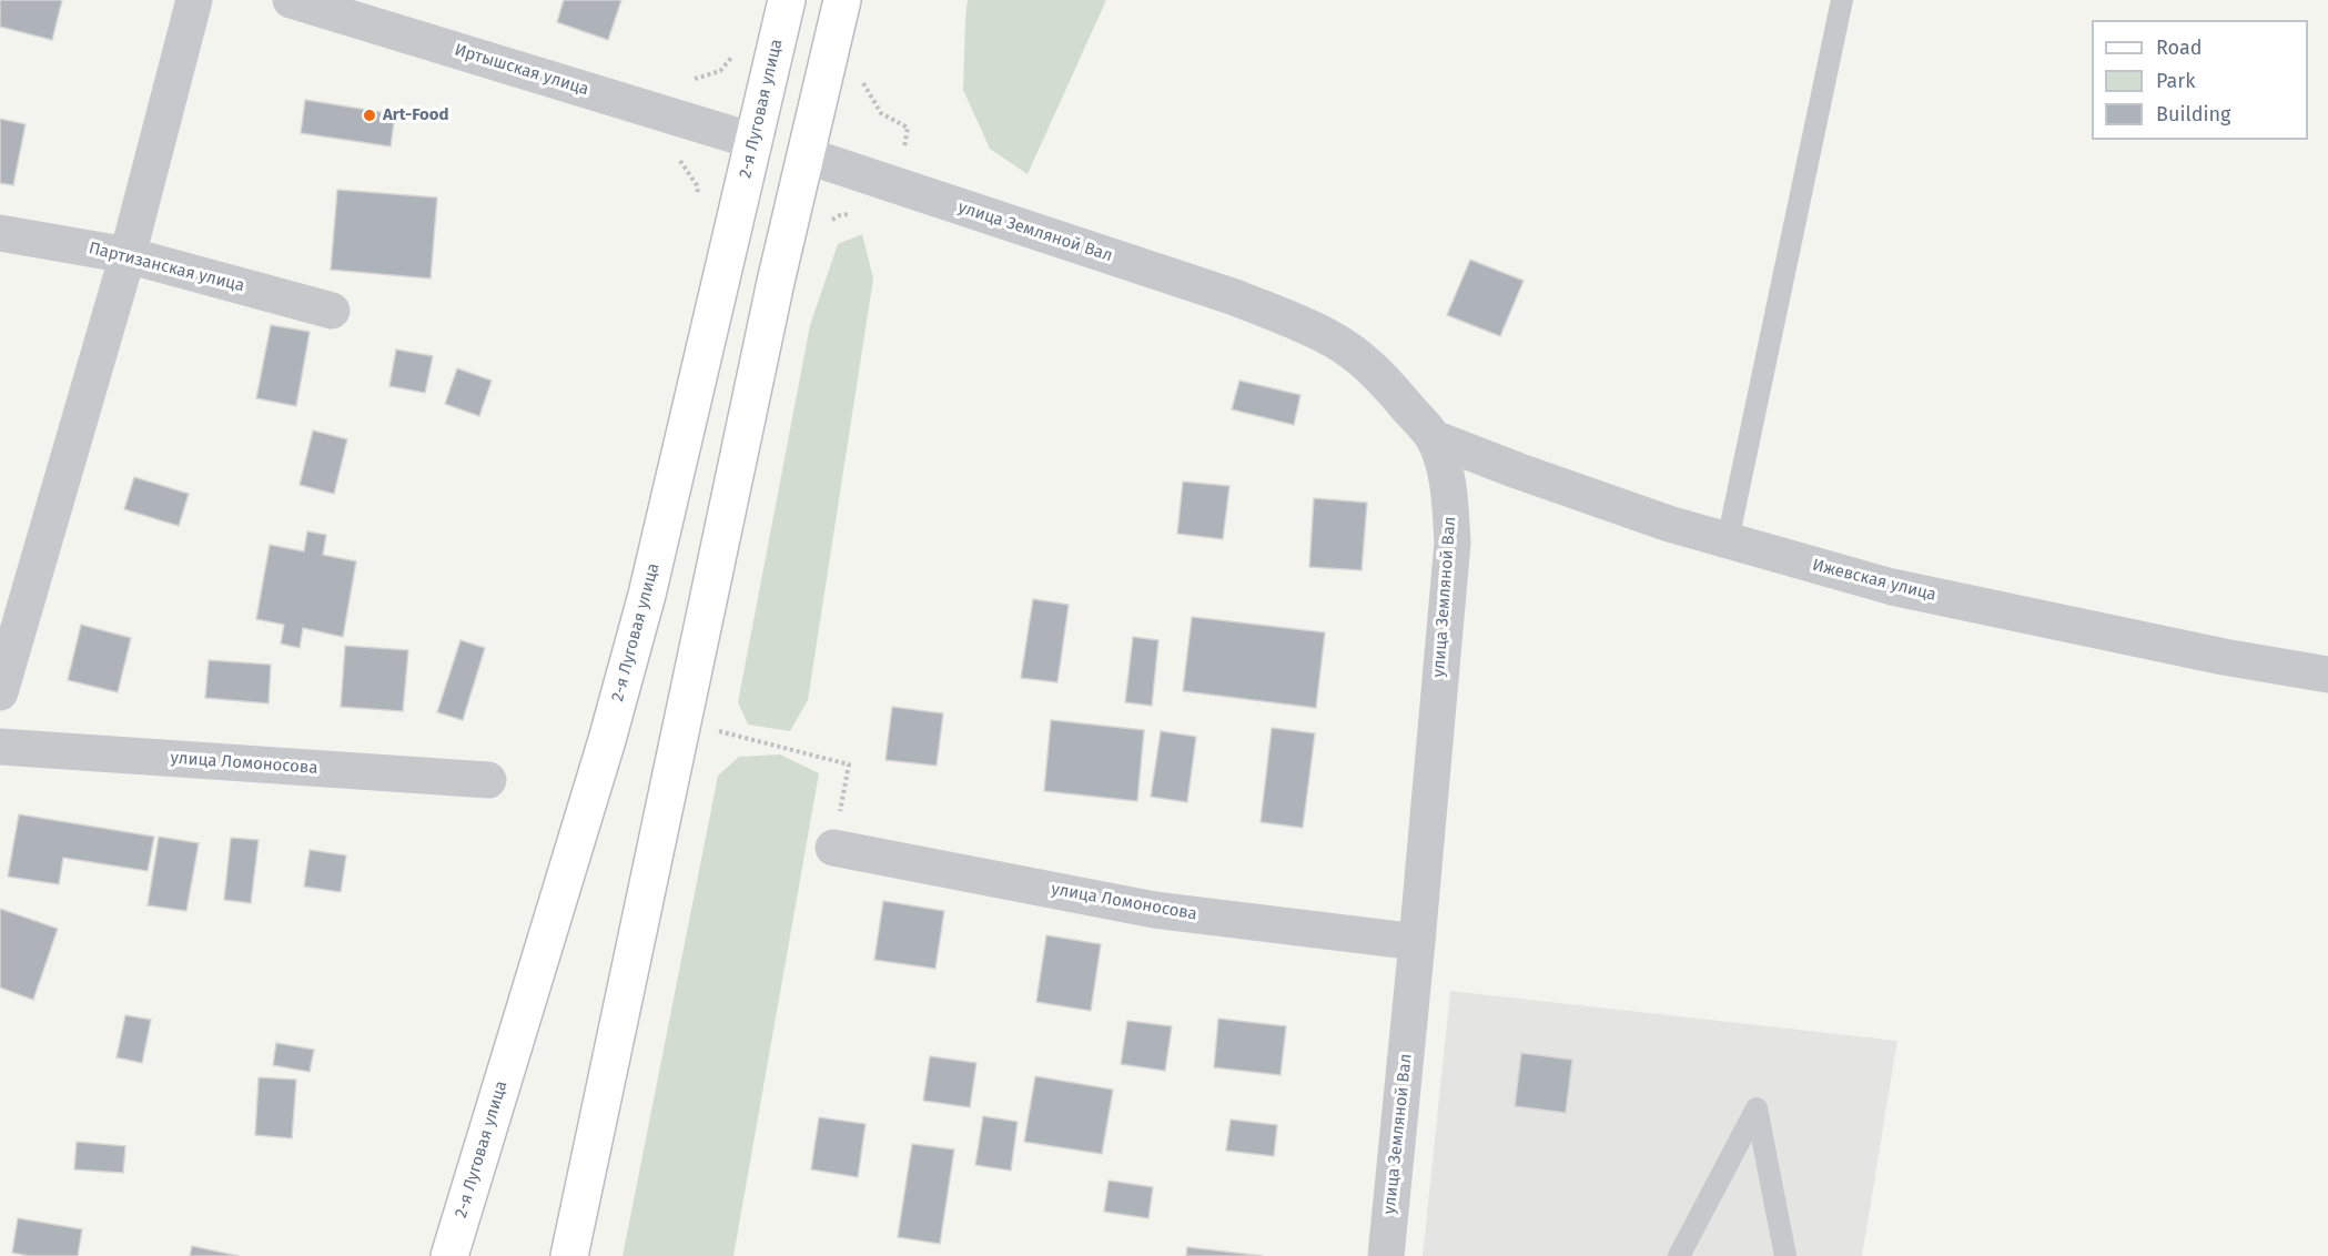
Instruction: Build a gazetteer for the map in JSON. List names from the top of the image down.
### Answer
{
  "streets": {
    "main road": ["2-я Луговая улица"],
    "street": [
      "Иртышская улица",
      "улица Земляной Вал",
      "Партизанская улица",
      "Ижевская улица",
      "улица Ломоносова"
    ]
  },
  "crossings": [
    ["Иртышская улица", "2-я Луговая улица"],
    ["улица Земляной Вал", "Ижевская улица"],
    ["улица Земляной Вал", "улица Ломоносова"]
  ],
  "places": ["Art-Food"],
  "legend": ["Road", "Park", "Building"]
}
